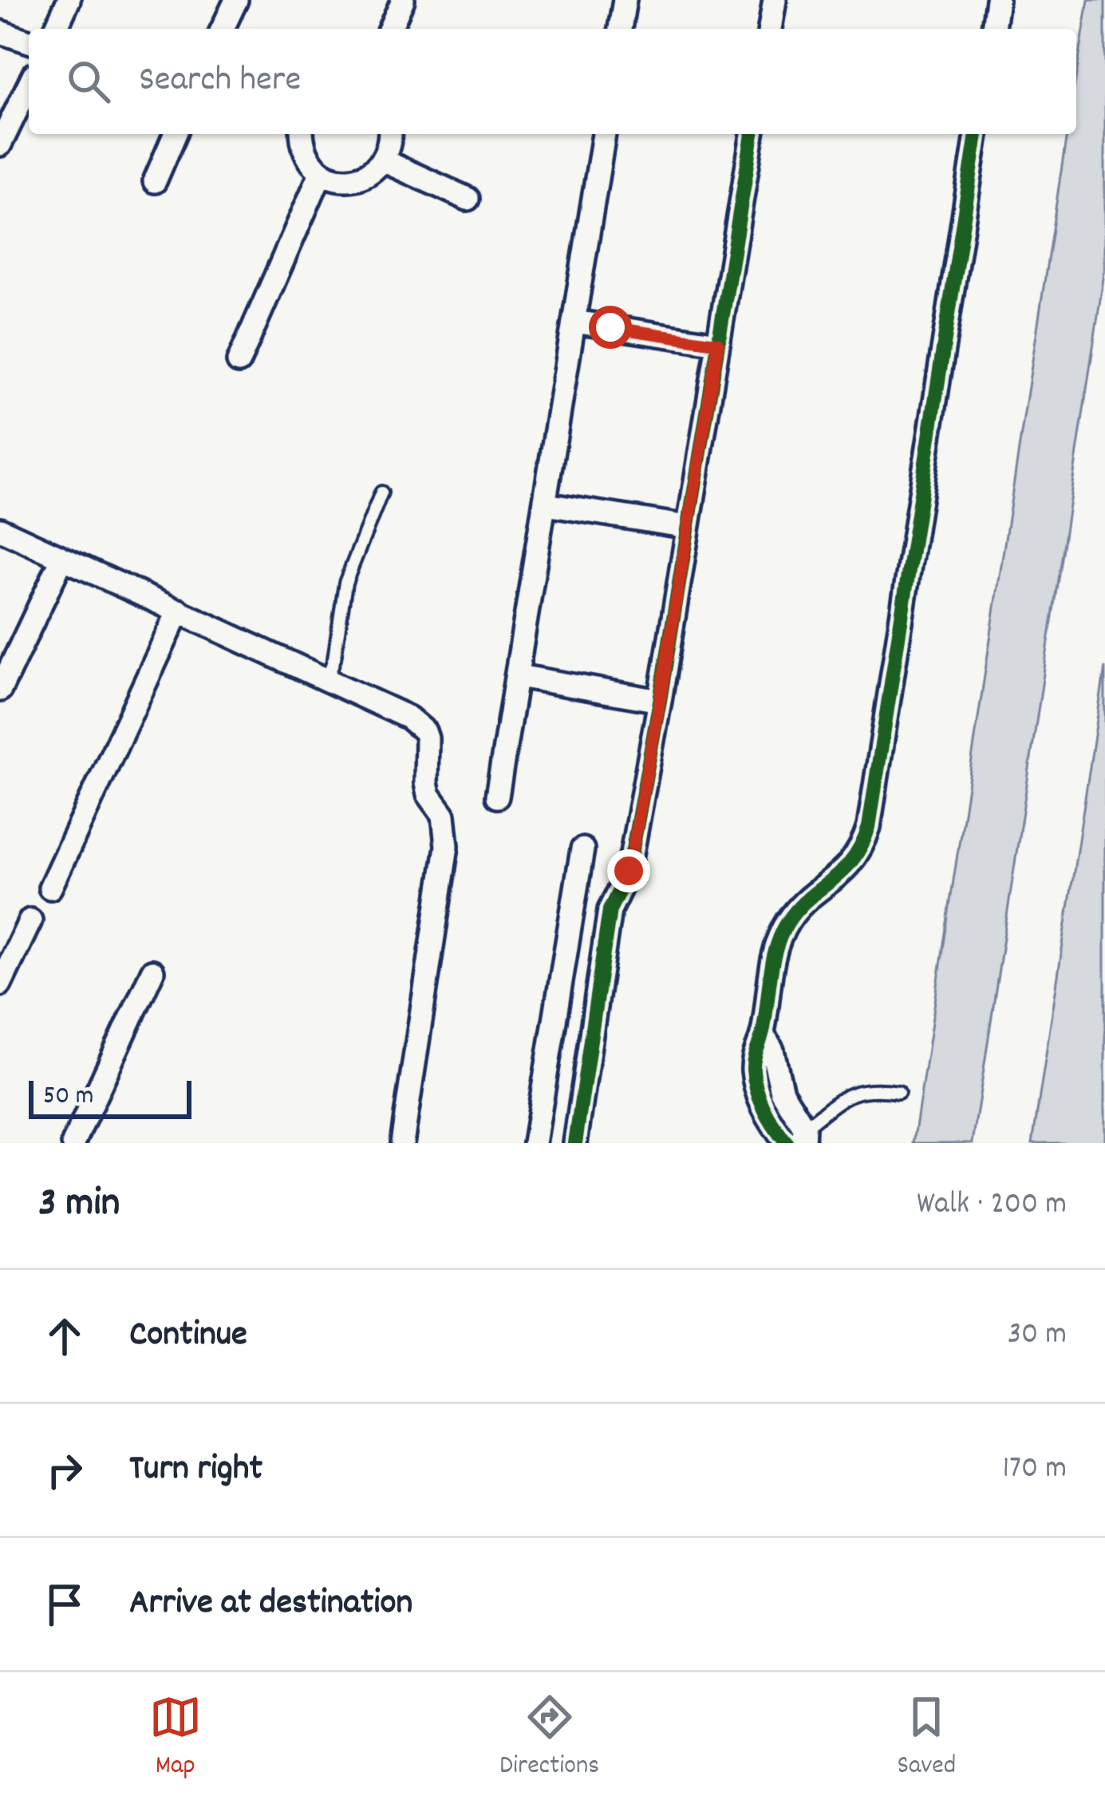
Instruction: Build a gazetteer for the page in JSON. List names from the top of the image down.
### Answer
{
  "scale_bar": "50 m",
  "page": {
    "search": "Search here",
    "scale": "50 m",
    "heading": ["3 min", "Walk · 200 m"],
    "list": [
      ["Continue", "30 m"],
      ["Turn right", "170 m"],
      "Arrive at destination"
    ],
    "nav": ["Map", "Directions", "Saved"]
  }
}
